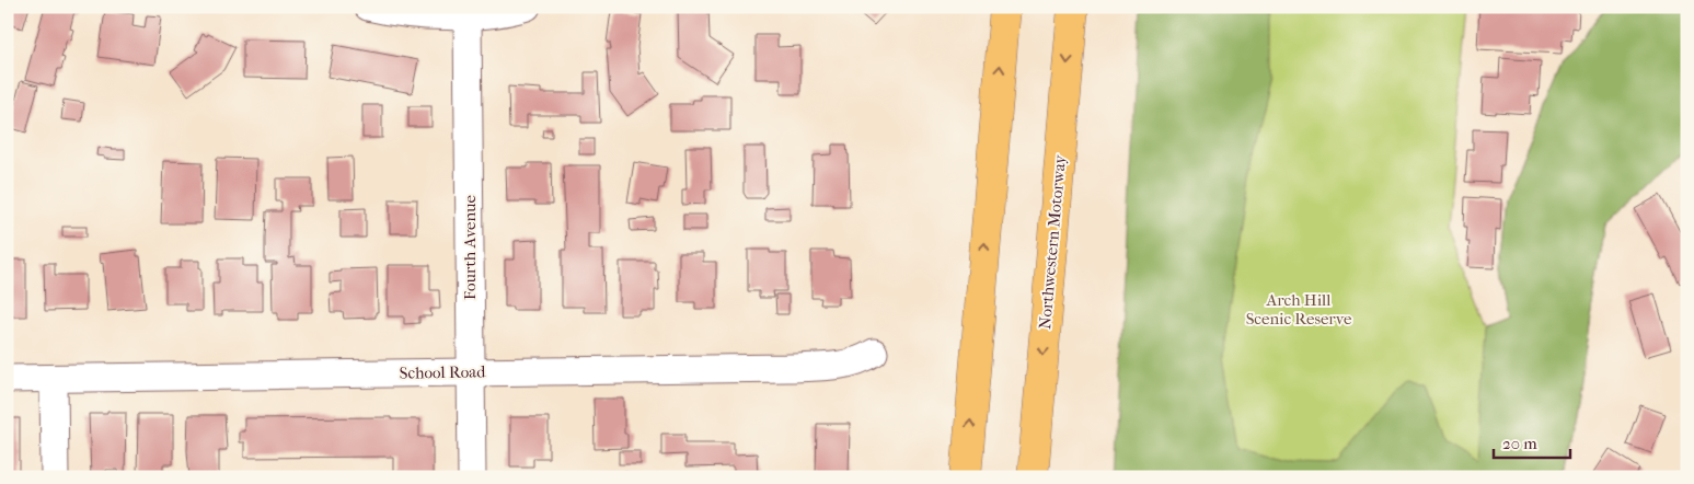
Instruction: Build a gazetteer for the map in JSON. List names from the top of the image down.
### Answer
{
  "streets": {
    "highway": ["Northwestern Motorway"],
    "street": ["Fourth Avenue", "School Road"]
  },
  "crossings": [
    ["Fourth Avenue", "School Road"]
  ],
  "parks": ["Arch Hill Scenic Reserve"],
  "scale_bar": "20 m"
}
